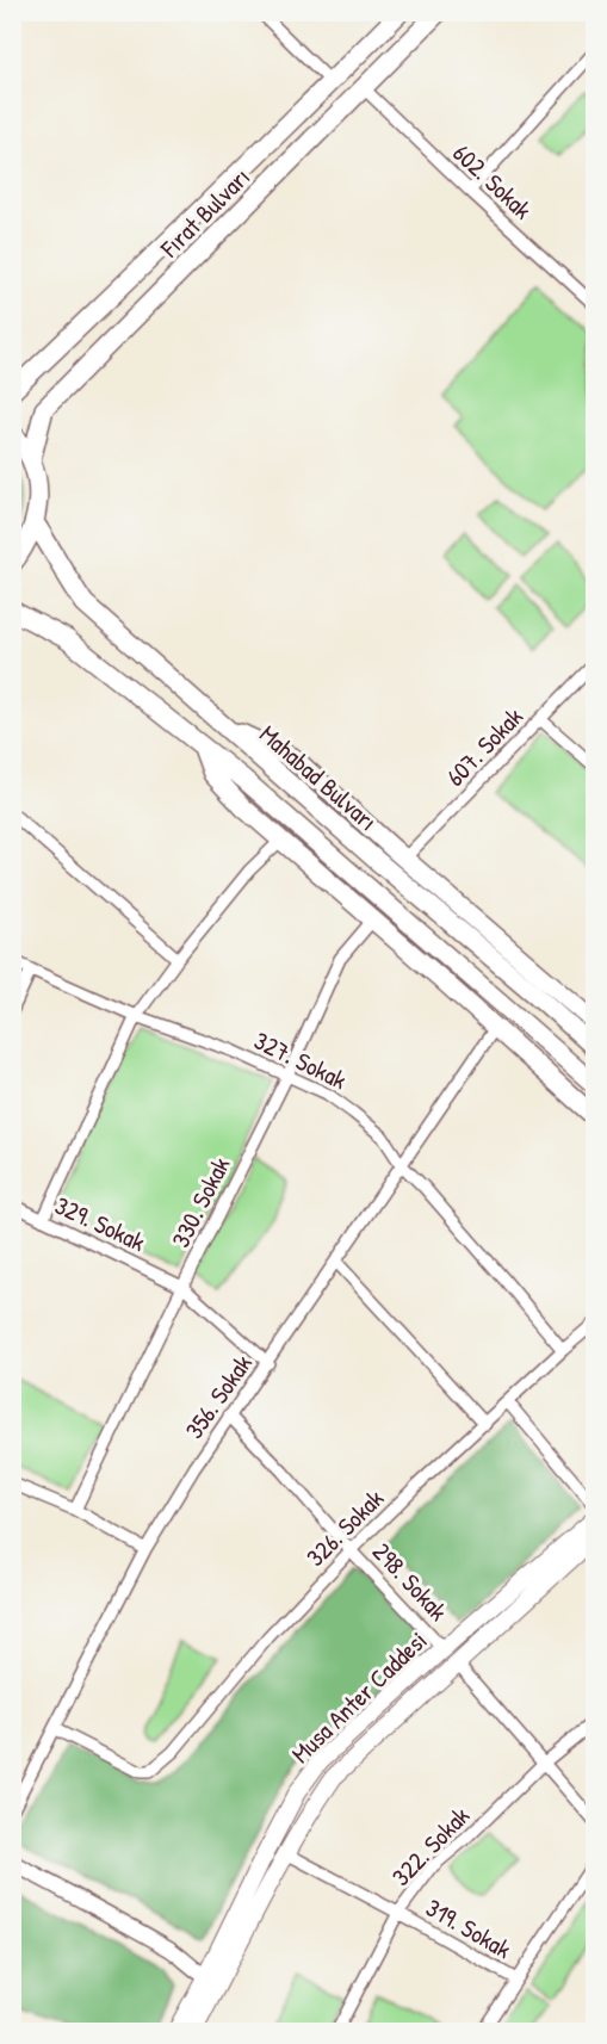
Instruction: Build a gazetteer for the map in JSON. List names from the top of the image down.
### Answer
{
  "streets": {
    "main road": ["Fırat Bulvarı", "Mahabad Bulvarı", "Musa Anter Caddesi"],
    "street": [
      "602. Sokak",
      "607. Sokak",
      "327. Sokak",
      "330. Sokak",
      "329. Sokak",
      "356. Sokak",
      "326. Sokak",
      "298. Sokak",
      "322. Sokak",
      "319. Sokak"
    ]
  },
  "crossings": [
    ["602. Sokak", "Fırat Bulvarı"],
    ["327. Sokak", "330. Sokak"],
    ["327. Sokak", "356. Sokak"],
    ["327. Sokak", "326. Sokak"],
    ["330. Sokak", "329. Sokak"],
    ["329. Sokak", "356. Sokak"],
    ["356. Sokak", "326. Sokak"],
    ["356. Sokak", "298. Sokak"],
    ["326. Sokak", "298. Sokak"],
    ["298. Sokak", "Musa Anter Caddesi"],
    ["Musa Anter Caddesi", "319. Sokak"],
    ["322. Sokak", "319. Sokak"]
  ]
}
